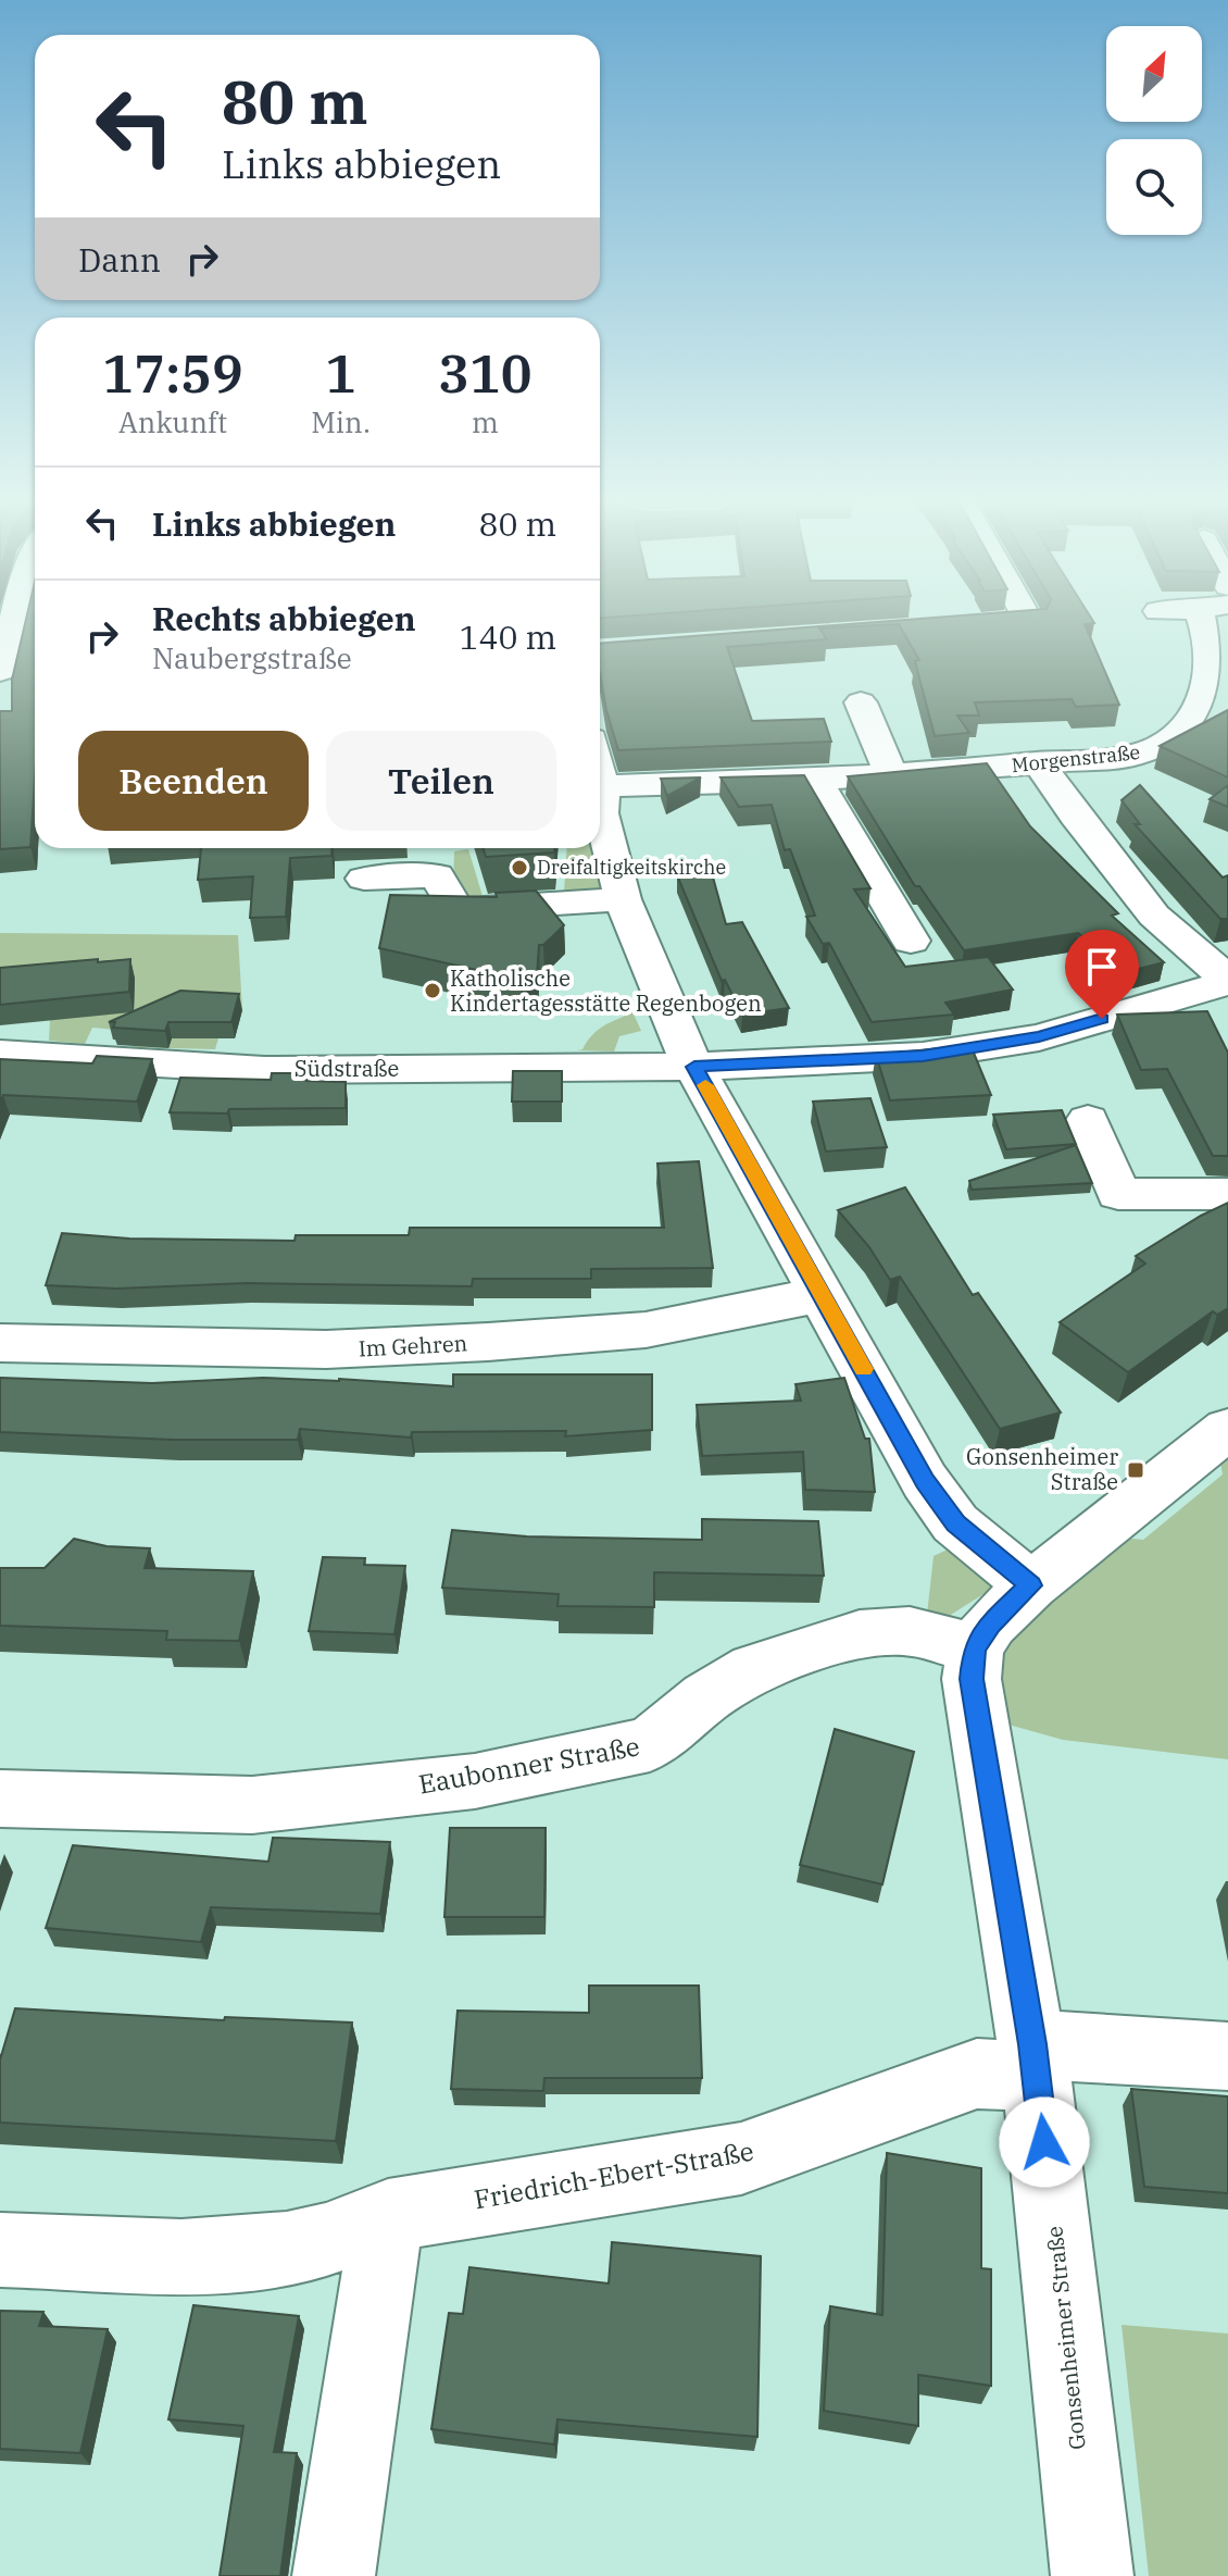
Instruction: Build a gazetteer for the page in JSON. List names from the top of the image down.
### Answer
{
  "streets": {
    "street": [
      "Morgenstraße",
      "Südstraße",
      "Im Gehren",
      "Eaubonner Straße",
      "Friedrich-Ebert-Straße",
      "Gonsenheimer Straße"
    ]
  },
  "crossings": [
    ["Eaubonner Straße", "Gonsenheimer Straße"],
    ["Friedrich-Ebert-Straße", "Gonsenheimer Straße"]
  ],
  "places": {
    "other": ["Dreifaltigkeitskirche", "Katholische Kindertagesstätte Regenbogen"],
    "transit": ["Gonsenheimer Straße"]
  },
  "north": "top right",
  "page": {
    "turn": ["80 m", "Links abbiegen"],
    "then": "Dann",
    "eta": [
      "17:59",
      "Ankunft",
      "1",
      "Min.",
      "310",
      "m"
    ],
    "list": [
      {
        "name": "Links abbiegen",
        "value": "80 m"
      },
      {
        "name": "Rechts abbiegen",
        "note": "Naubergstraße",
        "value": "140 m"
      }
    ],
    "buttons": ["Beenden", "Teilen"]
  }
}
